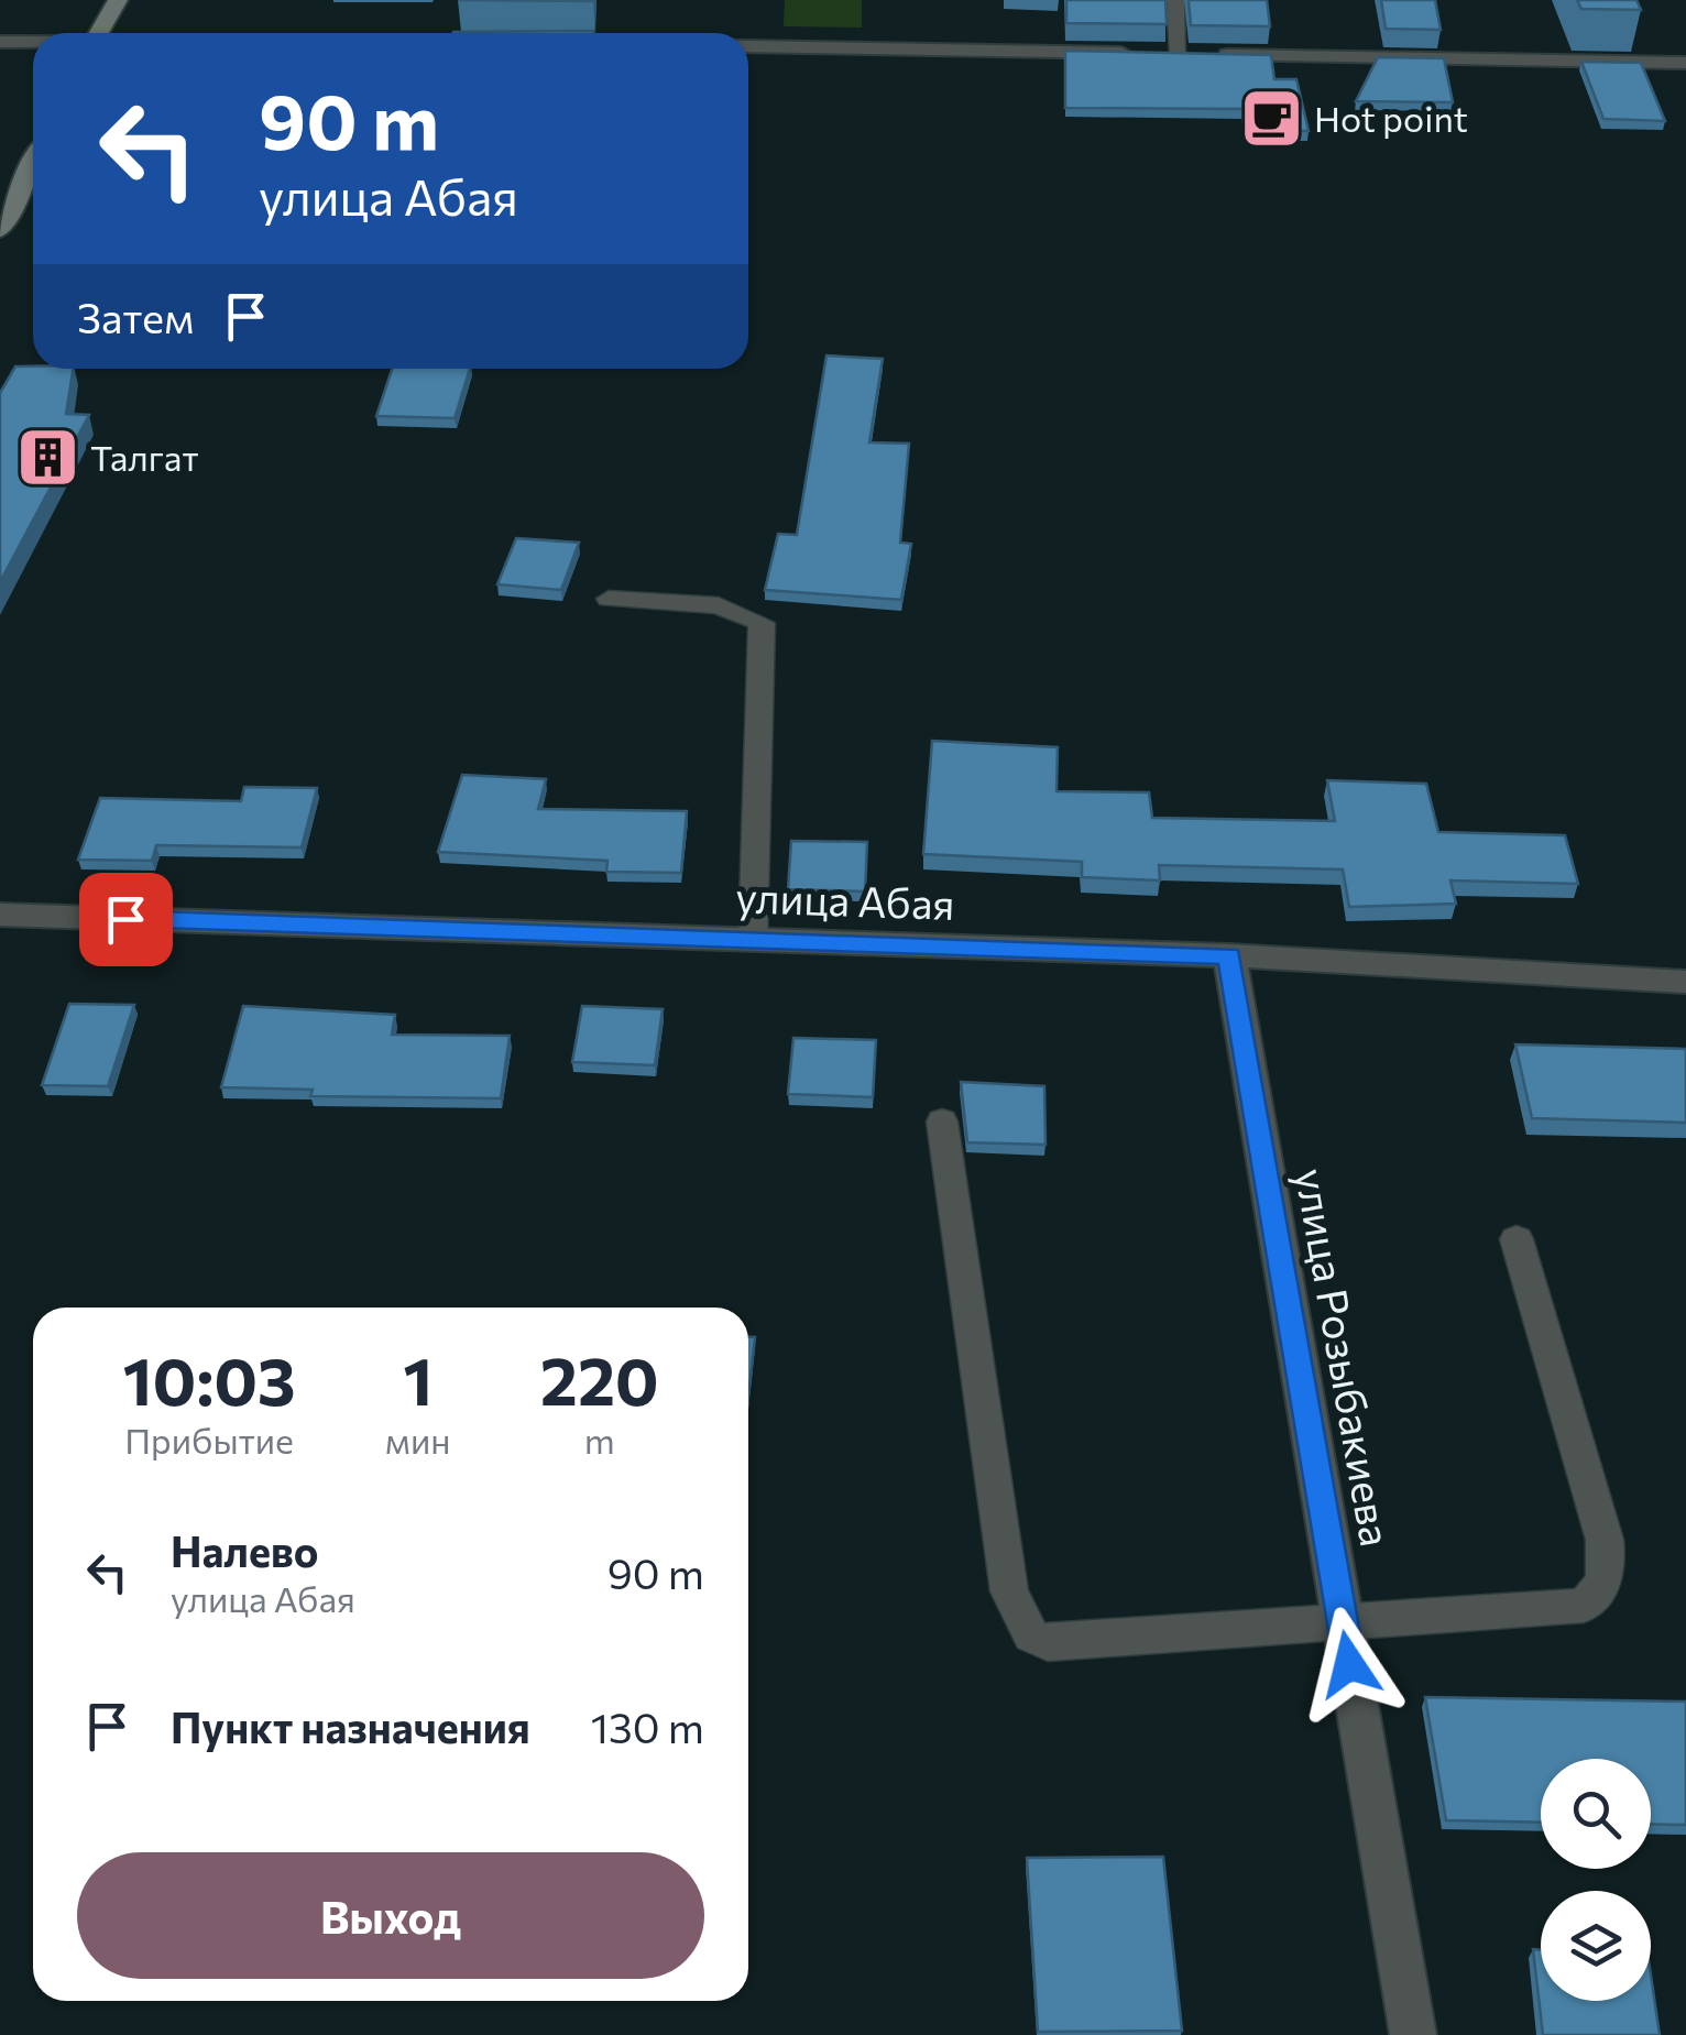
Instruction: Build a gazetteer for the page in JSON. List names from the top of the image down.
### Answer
{
  "streets": {
    "street": ["улица Абая", "улица Розыбакиева"]
  },
  "crossings": [
    ["улица Абая", "улица Розыбакиева"]
  ],
  "places": {
    "cafe": ["Hot point"],
    "building": ["Талгат"]
  },
  "page": {
    "turn": ["90 m", "улица Абая"],
    "then": "Затем",
    "eta": [
      "10:03",
      "Прибытие",
      "1",
      "мин",
      "220",
      "m"
    ],
    "list": [
      {
        "name": "Налево",
        "note": "улица Абая",
        "value": "90 m"
      },
      {
        "name": "Пункт назначения",
        "value": "130 m"
      }
    ],
    "buttons": "Выход"
  }
}
